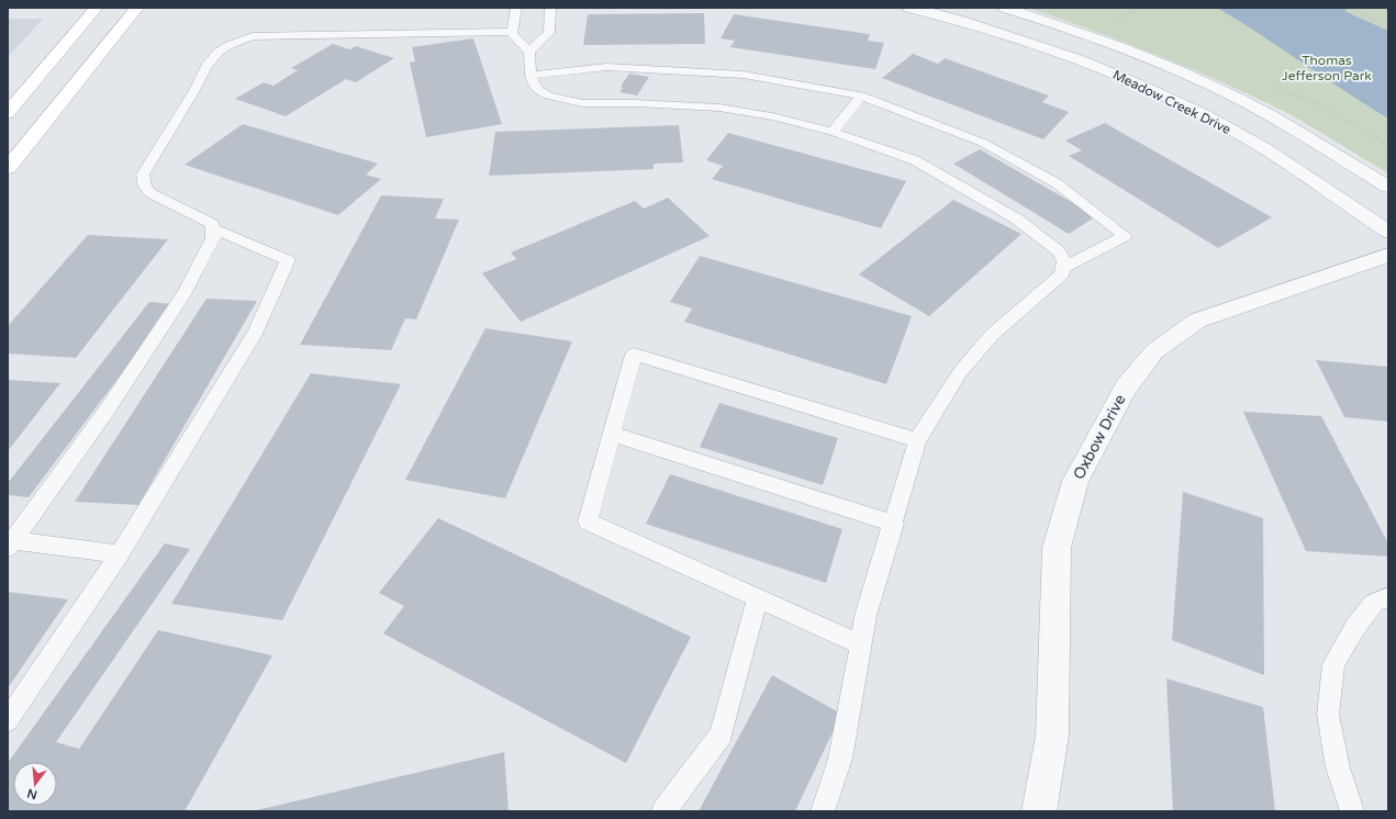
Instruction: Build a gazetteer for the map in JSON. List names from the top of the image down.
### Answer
{
  "streets": {
    "street": ["Meadow Creek Drive", "Oxbow Drive"]
  },
  "parks": ["Thomas Jefferson Park"],
  "north": "bottom"
}
